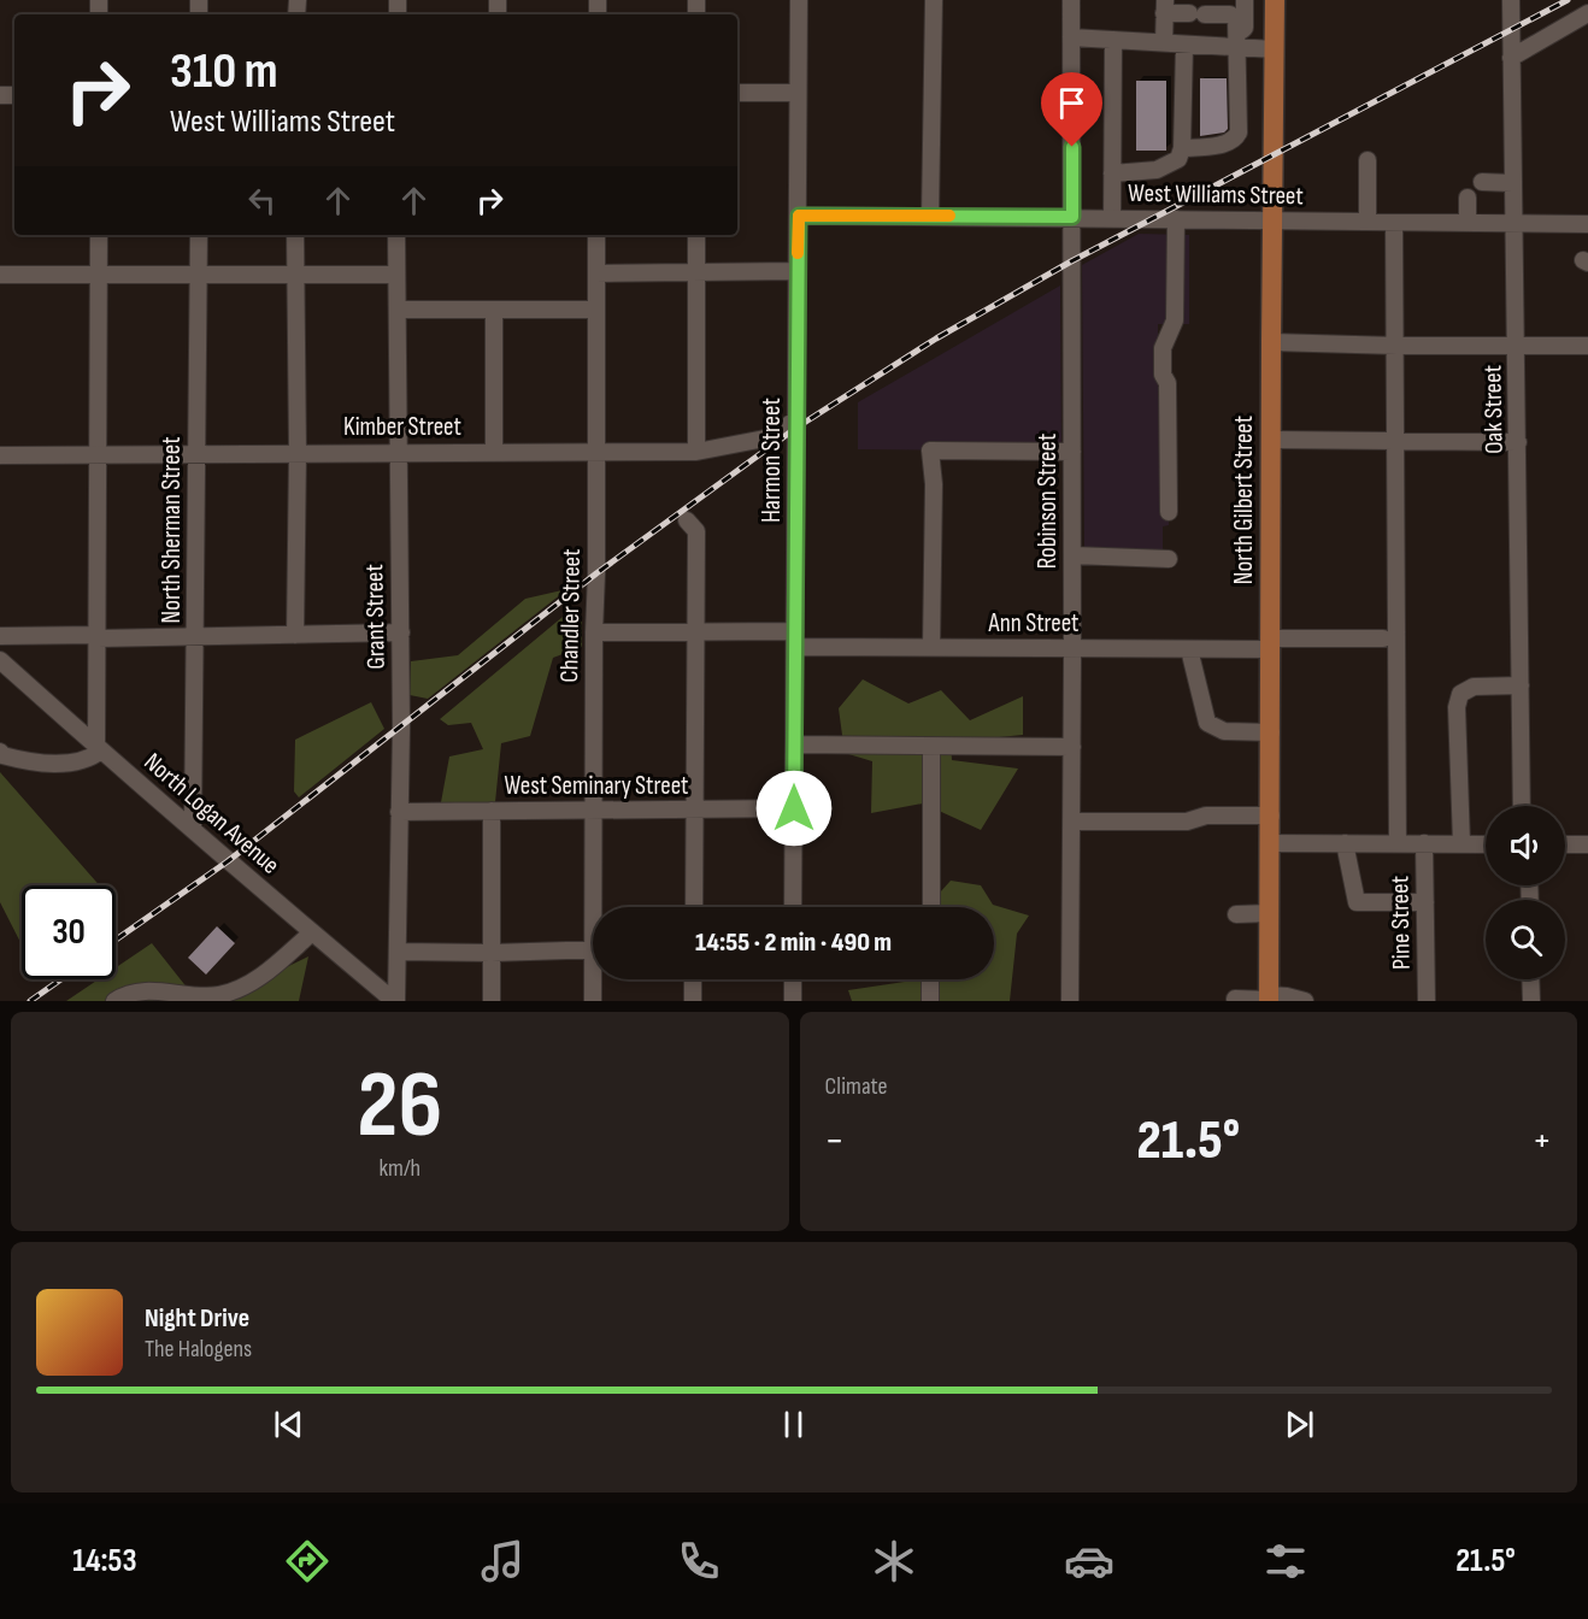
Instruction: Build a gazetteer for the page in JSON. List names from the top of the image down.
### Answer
{
  "streets": {
    "main road": ["North Gilbert Street"],
    "street": [
      "West Williams Street",
      "Oak Street",
      "Kimber Street",
      "Harmon Street",
      "Robinson Street",
      "North Sherman Street",
      "Chandler Street",
      "Grant Street",
      "Ann Street",
      "West Seminary Street",
      "North Logan Avenue",
      "Pine Street"
    ]
  },
  "crossings": [
    ["West Williams Street", "Oak Street"],
    ["West Williams Street", "Harmon Street"],
    ["West Williams Street", "North Gilbert Street"],
    ["West Williams Street", "Robinson Street"],
    ["Kimber Street", "Harmon Street"],
    ["Kimber Street", "North Sherman Street"],
    ["Kimber Street", "Chandler Street"],
    ["Kimber Street", "Grant Street"],
    ["Harmon Street", "Ann Street"],
    ["Harmon Street", "West Seminary Street"],
    ["North Gilbert Street", "Ann Street"],
    ["Robinson Street", "Ann Street"],
    ["North Sherman Street", "North Logan Avenue"],
    ["Chandler Street", "Ann Street"],
    ["Chandler Street", "West Seminary Street"],
    ["Grant Street", "West Seminary Street"],
    ["Grant Street", "North Logan Avenue"]
  ],
  "page": {
    "turn": ["310 m", "West Williams Street"],
    "limit": "30",
    "trip": "14:55 · 2 min · 490 m",
    "tile": [
      ["26", "km/h"],
      "Climate"
    ],
    "heat": ["−", "21.5°", "+"],
    "song": ["Night Drive", "The Halogens"],
    "tabs": ["14:53", "21.5°"]
  }
}
